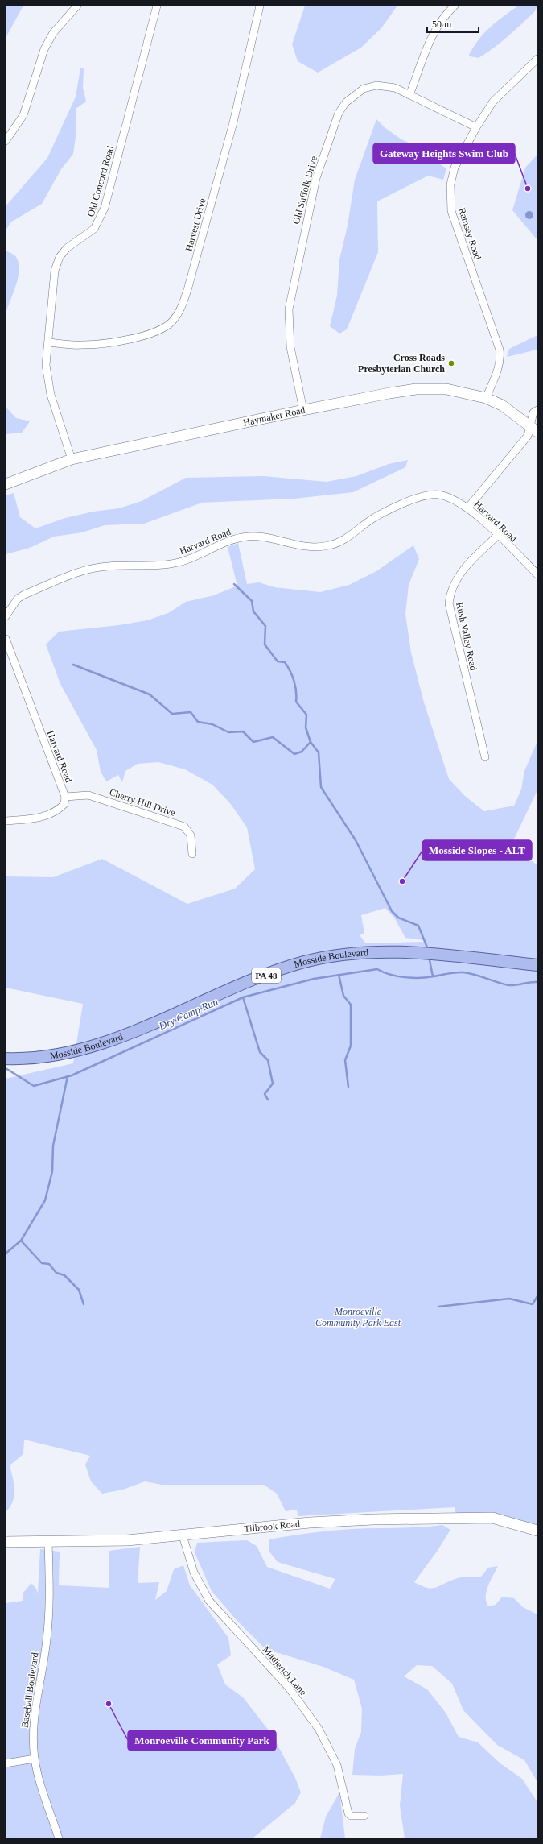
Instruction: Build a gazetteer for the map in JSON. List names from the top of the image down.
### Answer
{
  "streets": {
    "main road": [
      "Haymaker Road",
      "Mosside Boulevard",
      "PA 48",
      "Tilbrook Road"
    ],
    "street": [
      "Old Concord Road",
      "Old Suffolk Drive",
      "Harvest Drive",
      "Ramsey Road",
      "Harvard Road",
      "Rush Valley Road",
      "Cherry Hill Drive",
      "Madjerich Lane",
      "Baseball Boulevard"
    ]
  },
  "crossings": [
    ["Old Concord Road", "Harvest Drive"],
    ["Old Concord Road", "Haymaker Road"],
    ["Old Suffolk Drive", "Ramsey Road"],
    ["Old Suffolk Drive", "Haymaker Road"],
    ["Ramsey Road", "Haymaker Road"],
    ["Harvard Road", "Rush Valley Road"],
    ["Harvard Road", "Cherry Hill Drive"],
    ["Tilbrook Road", "Madjerich Lane"],
    ["Tilbrook Road", "Baseball Boulevard"]
  ],
  "water": ["Dry Camp Run"],
  "parks": ["Monroeville Community Park East"],
  "places": [
    "Gateway Heights Swim Club",
    "Cross Roads Presbyterian Church",
    "Mosside Slopes - ALT",
    "Monroeville Community Park"
  ],
  "scale_bar": "50 m"
}
